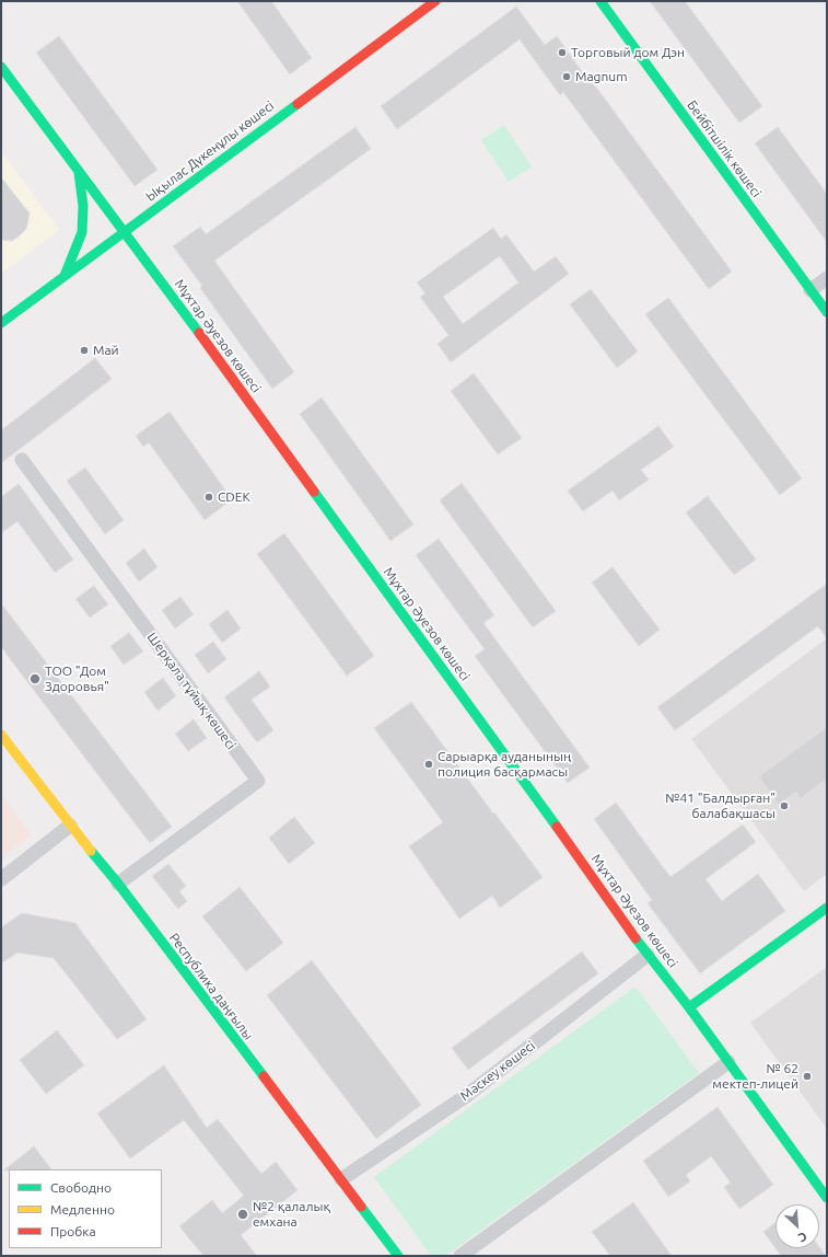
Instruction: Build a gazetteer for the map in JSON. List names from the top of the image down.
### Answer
{
  "streets": {
    "street": [
      "Бейбітшілік көшесі",
      "Ықылас Дүкенұлы көшесі",
      "Мұхтар Әуезов көшесі",
      "Шерқала тұйық көшесі",
      "Республика даңғылы",
      "Мәскеу көшесі"
    ]
  },
  "crossings": [
    ["Ықылас Дүкенұлы көшесі", "Мұхтар Әуезов көшесі"],
    ["Мұхтар Әуезов көшесі", "Мәскеу көшесі"],
    ["Шерқала тұйық көшесі", "Республика даңғылы"],
    ["Республика даңғылы", "Мәскеу көшесі"]
  ],
  "places": [
    "Торговый дом Дэн",
    "Magnum",
    "Май",
    "CDEK",
    "ТОО \"Дом Здоровья\"",
    "Сарыарқа ауданының полиция басқармасы",
    "№41 \"Балдырған\" балабақшасы",
    "№ 62 мектеп-лицей",
    "№2 қалалық емхана"
  ],
  "legend": ["Свободно", "Медленно", "Пробка"],
  "north": "bottom right"
}
